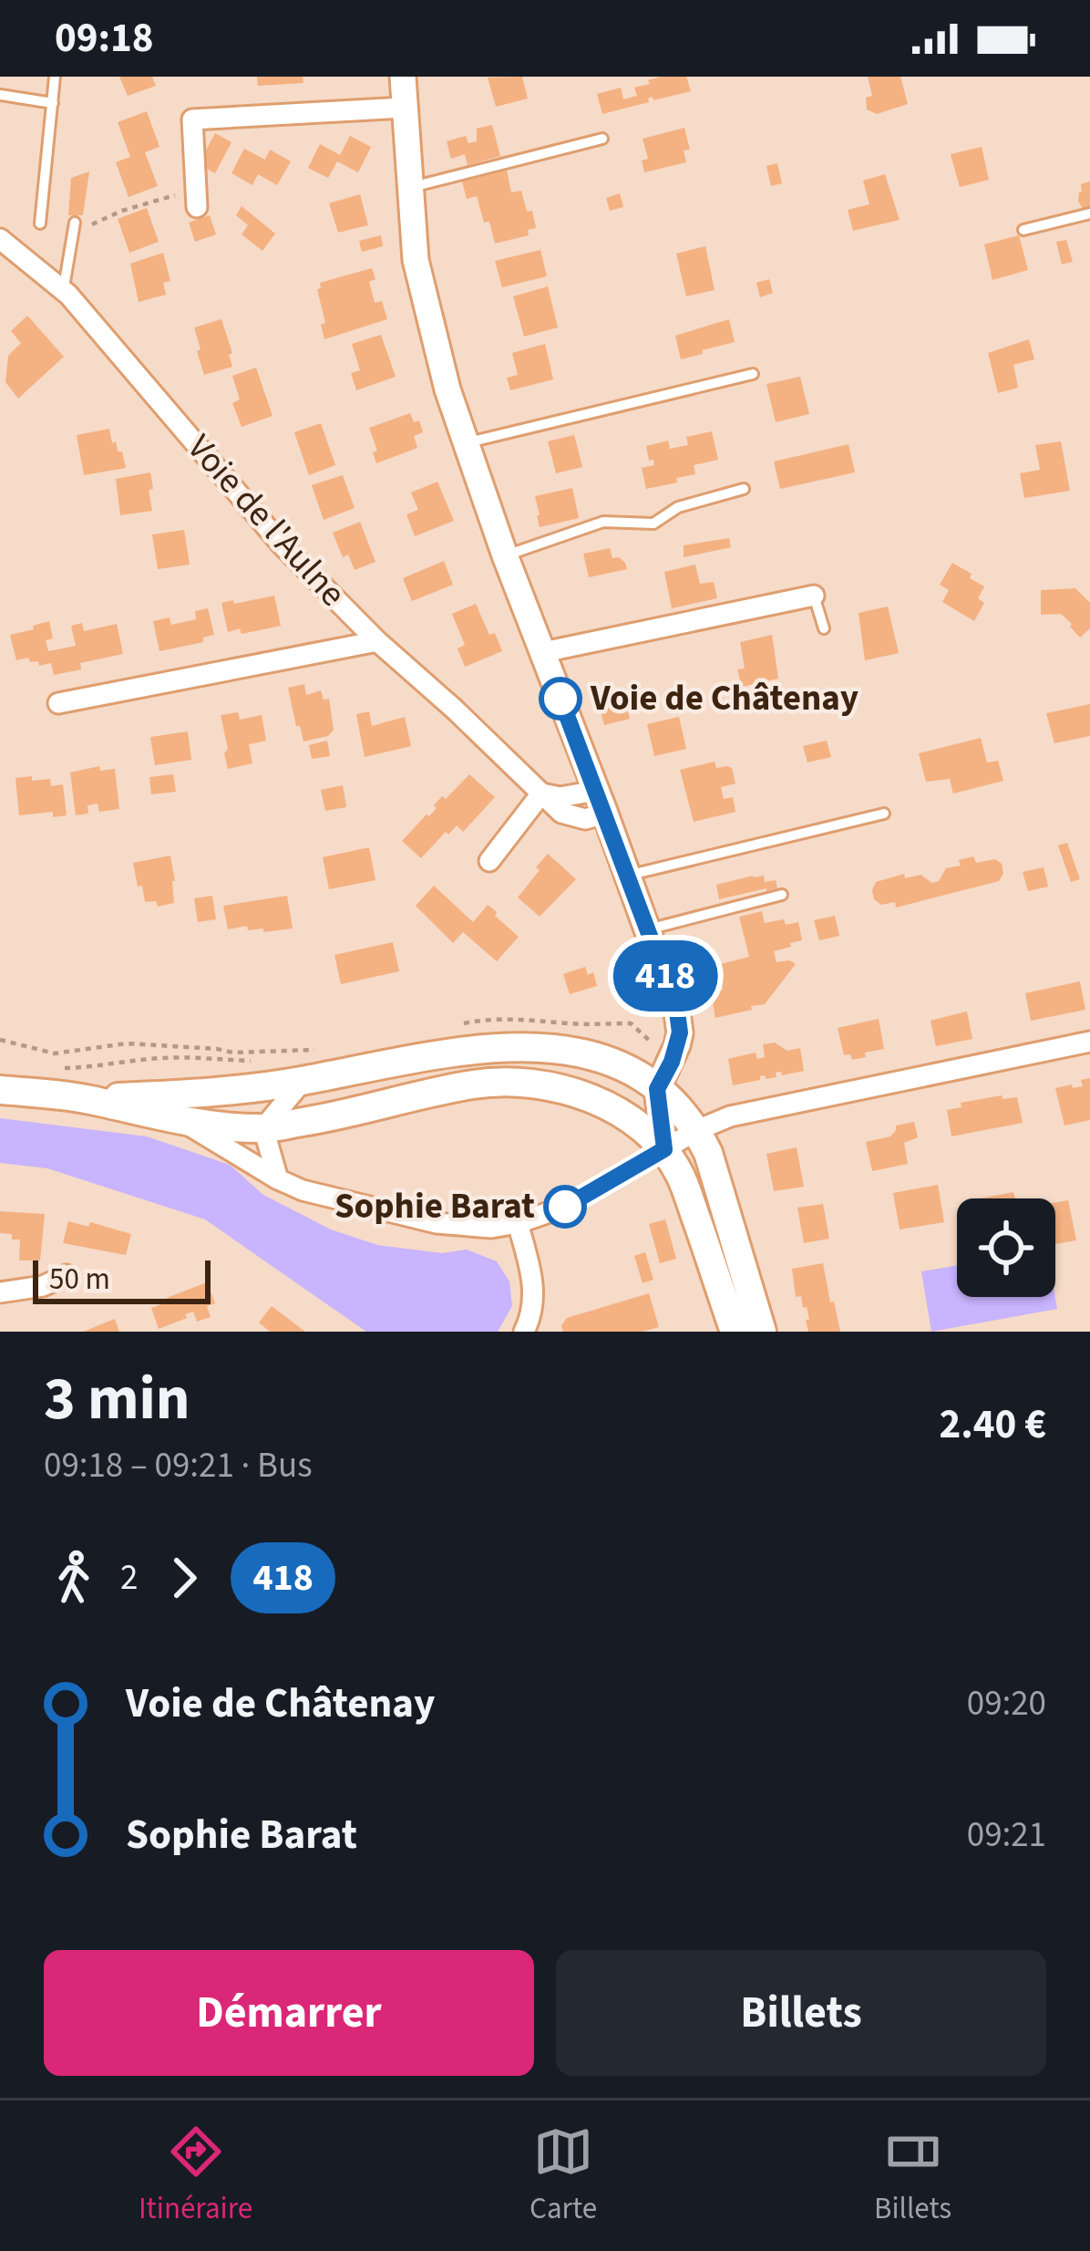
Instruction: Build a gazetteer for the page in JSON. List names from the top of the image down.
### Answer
{
  "streets": {
    "street": ["Voie de l'Aulne"]
  },
  "places": ["Voie de Châtenay", "Sophie Barat"],
  "lines": ["bus line 418"],
  "scale_bar": "50 m",
  "page": {
    "status": "09:18",
    "on_map": "418",
    "scale": "50 m",
    "heading": ["3 min", "09:18 – 09:21 · Bus", "2.40 €"],
    "legs": ["2", "418"],
    "list": [
      {
        "name": "Voie de Châtenay",
        "value": "09:20"
      },
      {
        "name": "Sophie Barat",
        "value": "09:21"
      }
    ],
    "buttons": ["Démarrer", "Billets"],
    "tabs": ["Itinéraire", "Carte", "Billets"]
  }
}
